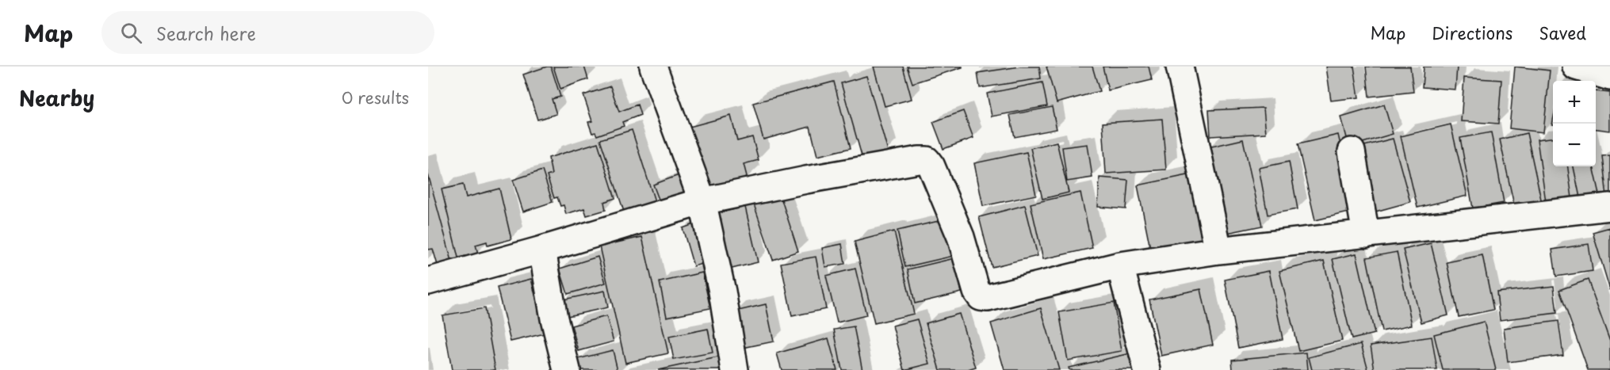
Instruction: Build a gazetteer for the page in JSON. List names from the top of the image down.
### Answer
{
  "page": {
    "header": "Map",
    "search": "Search here",
    "nav": ["Map", "Directions", "Saved"],
    "heading": ["Nearby", "0 results"],
    "map_buttons": ["+", "−"]
  }
}
